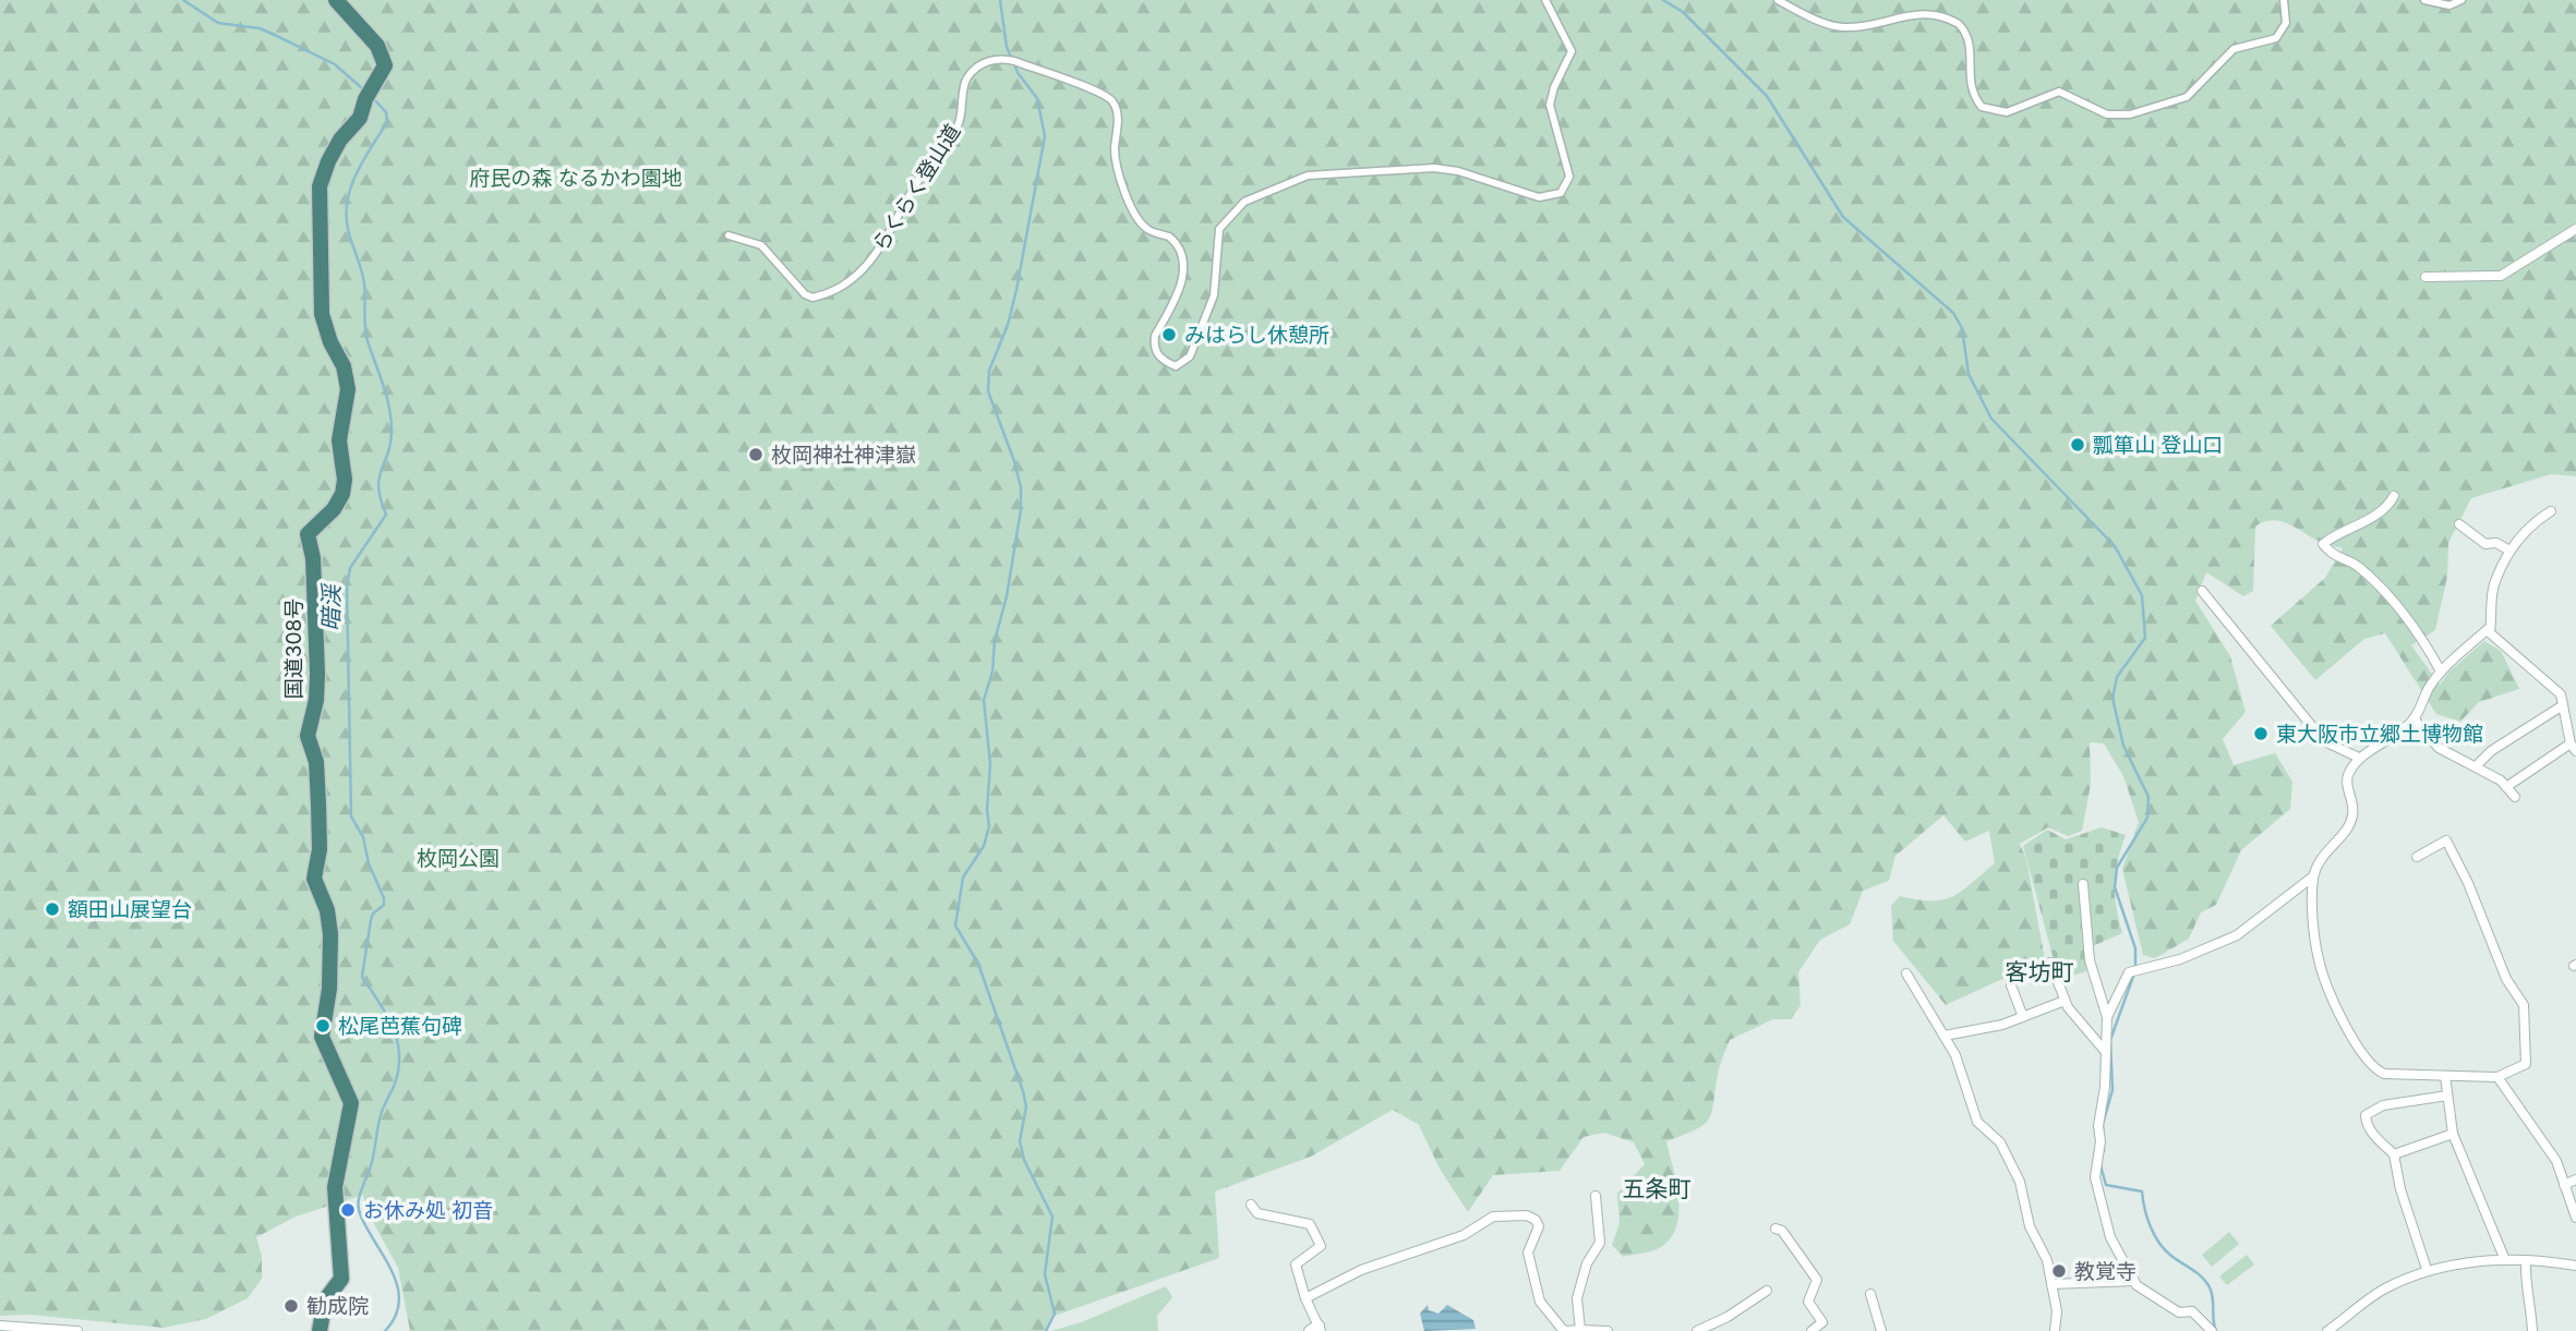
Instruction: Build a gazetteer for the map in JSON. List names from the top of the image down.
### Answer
{
  "streets": {
    "highway": ["国道308号"],
    "street": ["らくらく登山道"]
  },
  "districts": ["客坊町", "五条町"],
  "water": ["暗渓"],
  "parks": ["府民の森 なるかわ園地", "枚岡公園"],
  "places": [
    "みはらし休憩所",
    "瓢箪山 登山口",
    "枚岡神社神津嶽",
    "東大阪市立郷土博物館",
    "額田山展望台",
    "松尾芭蕉句碑",
    "お休み処 初音",
    "教覚寺",
    "勧成院"
  ]
}
